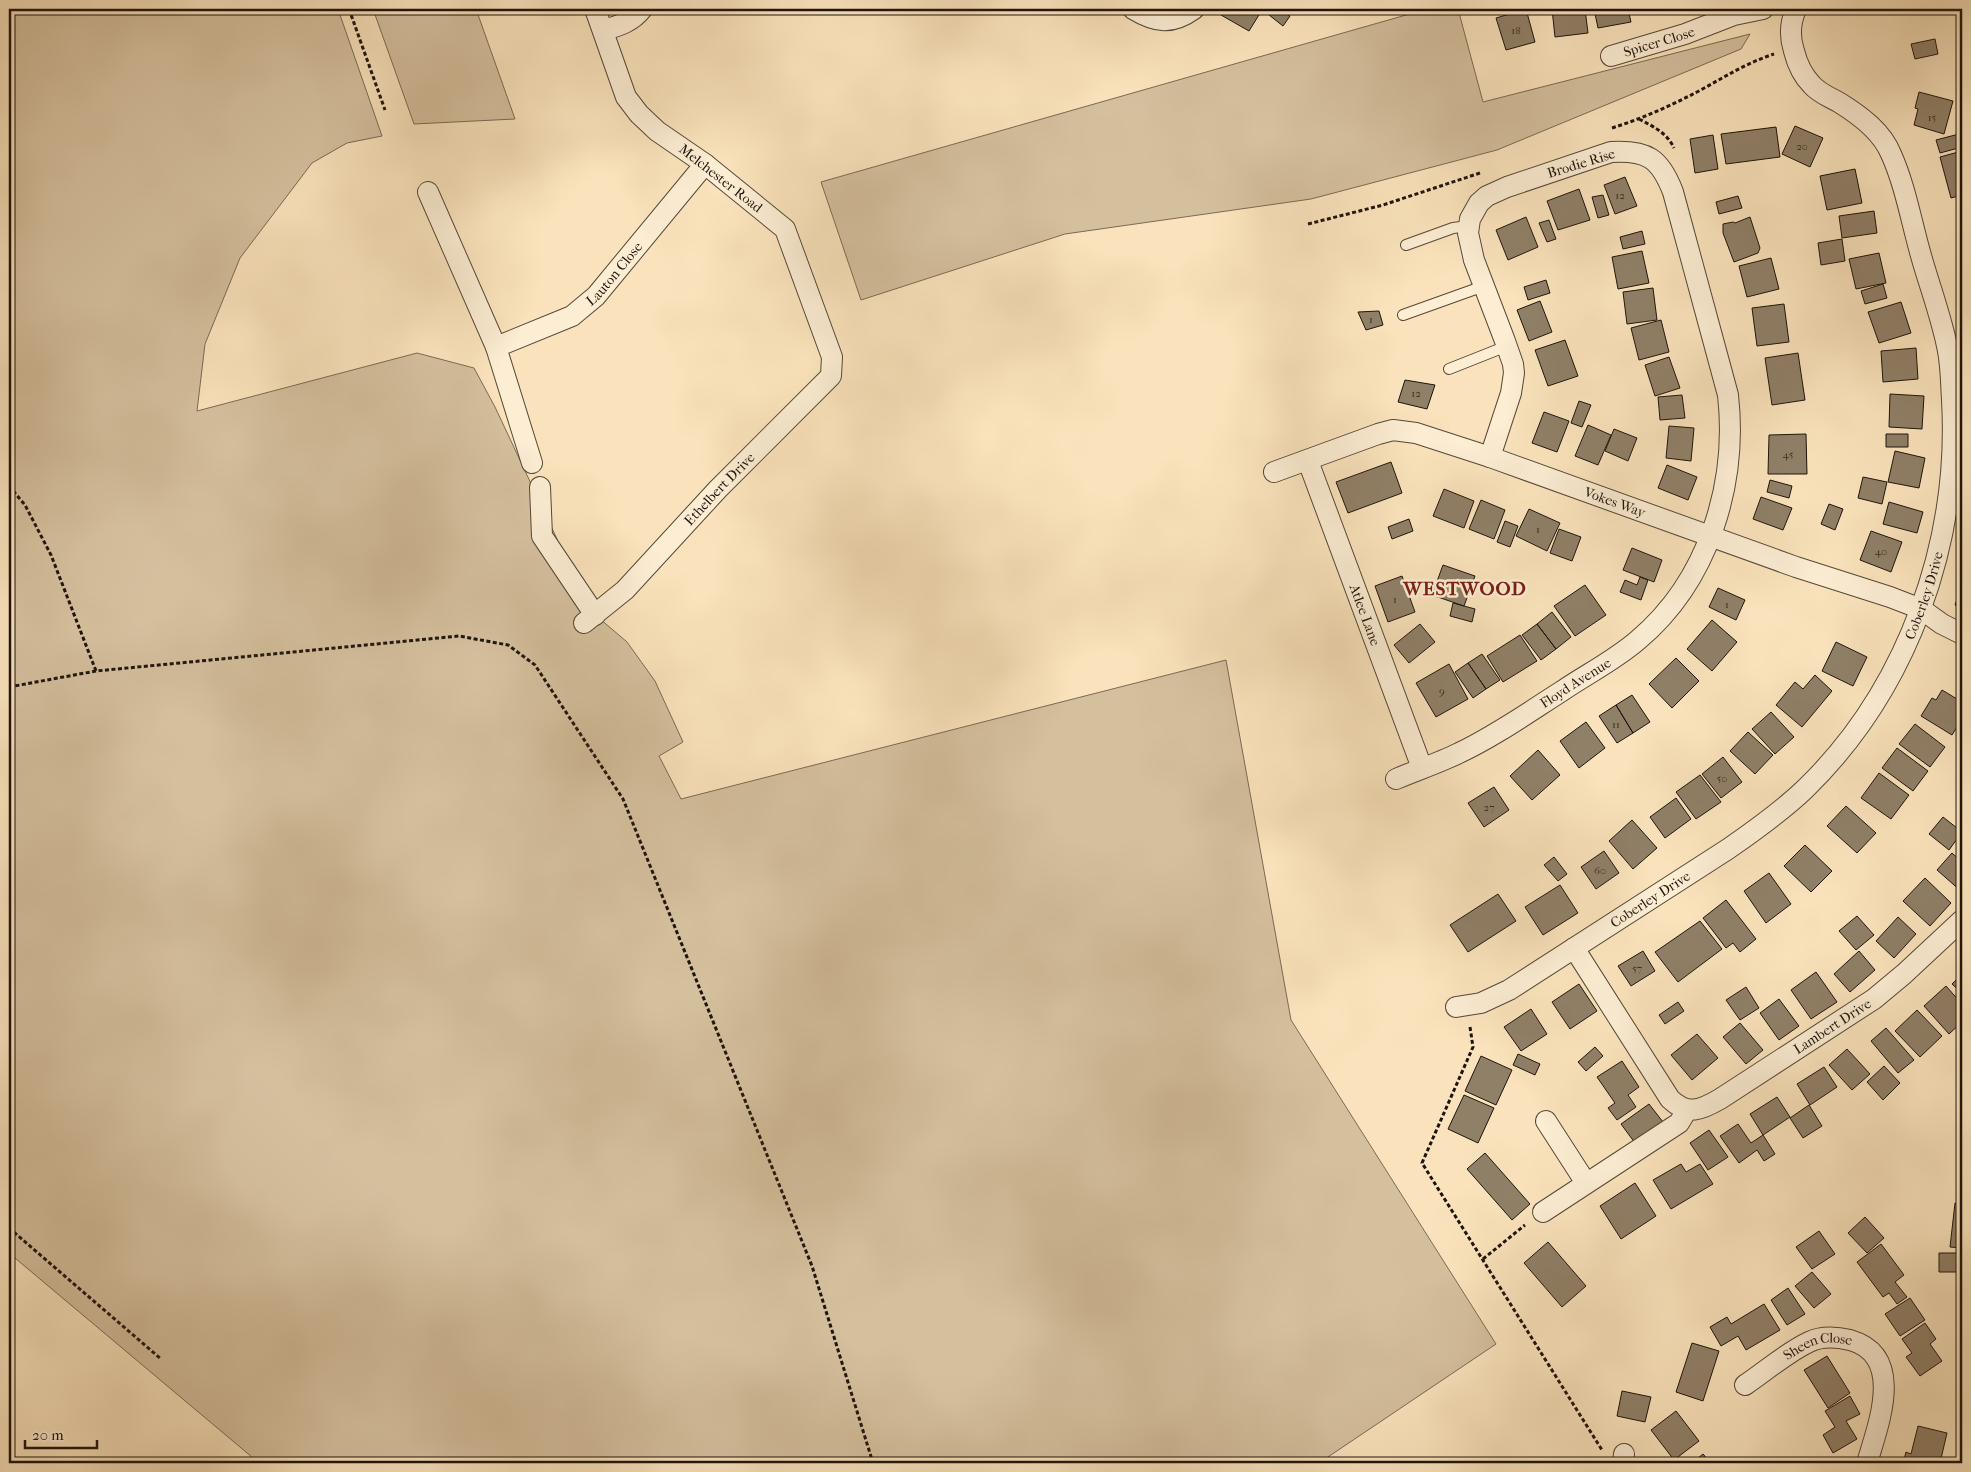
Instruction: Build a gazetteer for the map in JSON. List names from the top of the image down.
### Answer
{
  "streets": {
    "street": [
      "Spicer Close",
      "Brodie Rise",
      "Melchester Road",
      "Lauton Close",
      "Ethelbert Drive",
      "Vokes Way",
      "Coberley Drive",
      "Atlee Lane",
      "Floyd Avenue",
      "Lambert Drive",
      "Sheen Close"
    ]
  },
  "crossings": [
    ["Brodie Rise", "Vokes Way"],
    ["Brodie Rise", "Floyd Avenue"],
    ["Melchester Road", "Lauton Close"],
    ["Melchester Road", "Ethelbert Drive"],
    ["Vokes Way", "Coberley Drive"],
    ["Vokes Way", "Atlee Lane"],
    ["Vokes Way", "Floyd Avenue"],
    ["Atlee Lane", "Floyd Avenue"]
  ],
  "districts": ["WESTWOOD"],
  "house_numbers": [
    "18",
    "15",
    "20",
    "12",
    "1",
    "12",
    "45",
    "1",
    "40",
    "1",
    "1",
    "9",
    "11",
    "50",
    "27",
    "60",
    "57"
  ],
  "scale_bar": "20 m"
}
